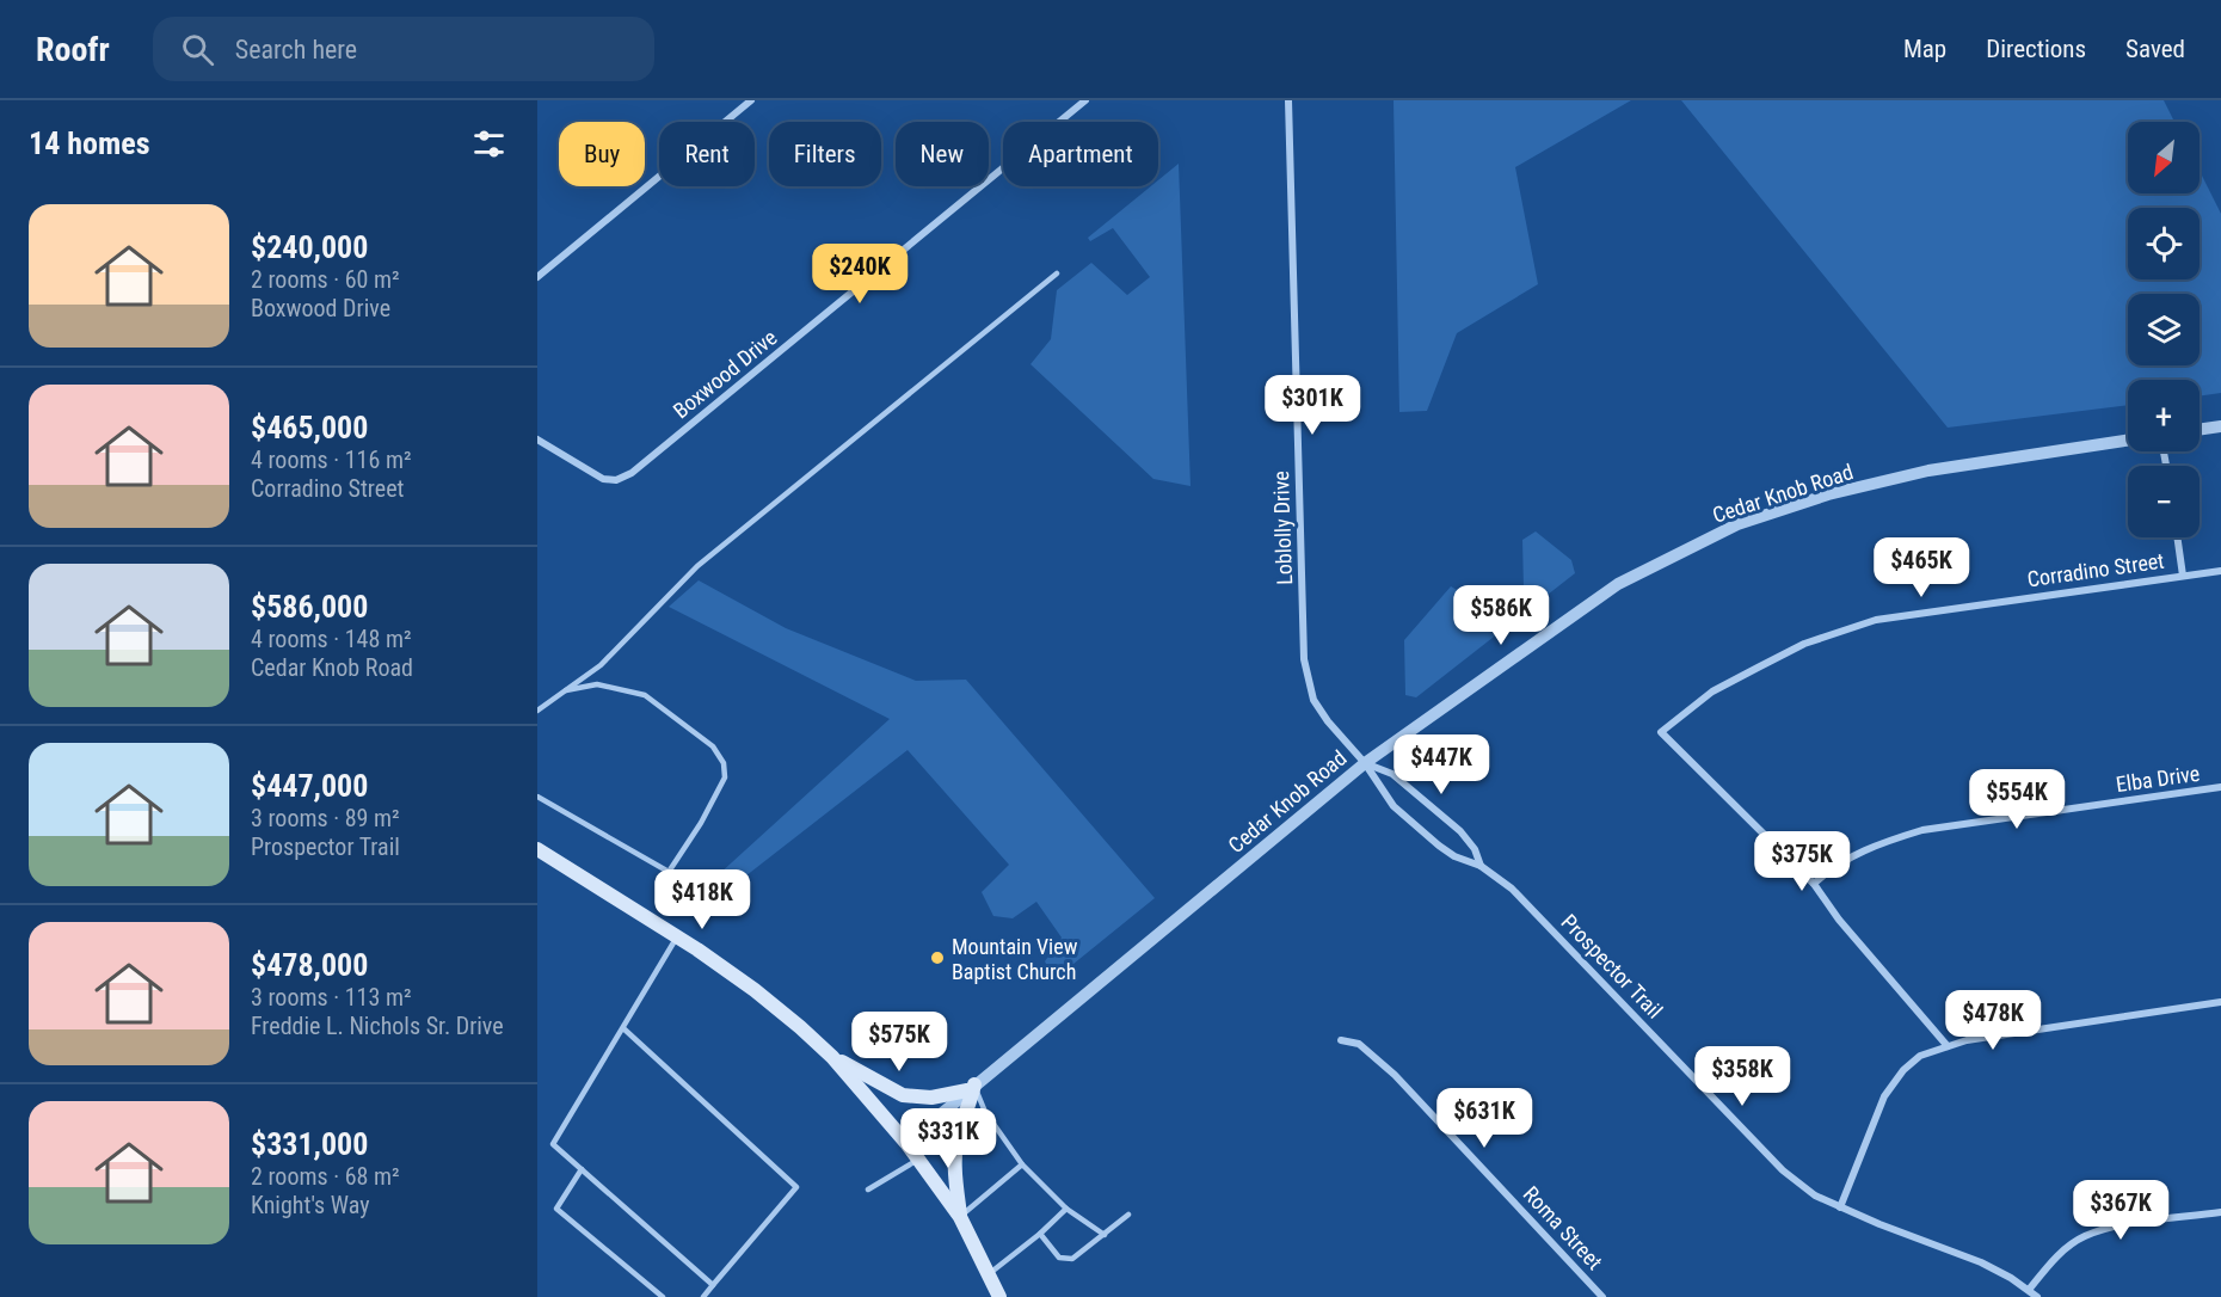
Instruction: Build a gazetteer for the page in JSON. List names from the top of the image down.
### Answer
{
  "streets": {
    "street": [
      "Boxwood Drive",
      "Cedar Knob Road",
      "Loblolly Drive",
      "Corradino Street",
      "Elba Drive",
      "Prospector Trail",
      "Roma Street"
    ]
  },
  "crossings": [
    ["Cedar Knob Road", "Loblolly Drive"],
    ["Cedar Knob Road", "Prospector Trail"],
    ["Loblolly Drive", "Prospector Trail"],
    ["Corradino Street", "Elba Drive"]
  ],
  "places": ["Mountain View Baptist Church"],
  "north": "bottom left",
  "page": {
    "header": "Roofr",
    "search": "Search here",
    "nav": ["Map", "Directions", "Saved"],
    "heading": "14 homes",
    "map_buttons": ["+", "−"],
    "chip": [
      "Buy",
      "Rent",
      "Filters",
      "New",
      "Apartment"
    ],
    "list": [
      {
        "name": "$240,000",
        "note": "2 rooms · 60 m² · Boxwood Drive"
      },
      {
        "name": "$465,000",
        "note": "4 rooms · 116 m² · Corradino Street"
      },
      {
        "name": "$586,000",
        "note": "4 rooms · 148 m² · Cedar Knob Road"
      },
      {
        "name": "$447,000",
        "note": "3 rooms · 89 m² · Prospector Trail"
      },
      {
        "name": "$478,000",
        "note": "3 rooms · 113 m² · Freddie L. Nichols Sr. Drive"
      },
      {
        "name": "$331,000",
        "note": "2 rooms · 68 m² · Knight's Way"
      }
    ],
    "price": [
      "$240K",
      "$301K",
      "$465K",
      "$586K",
      "$447K",
      "$554K",
      "$375K",
      "$418K",
      "$478K",
      "$575K",
      "$358K",
      "$631K",
      "$331K",
      "$367K"
    ]
  }
}
